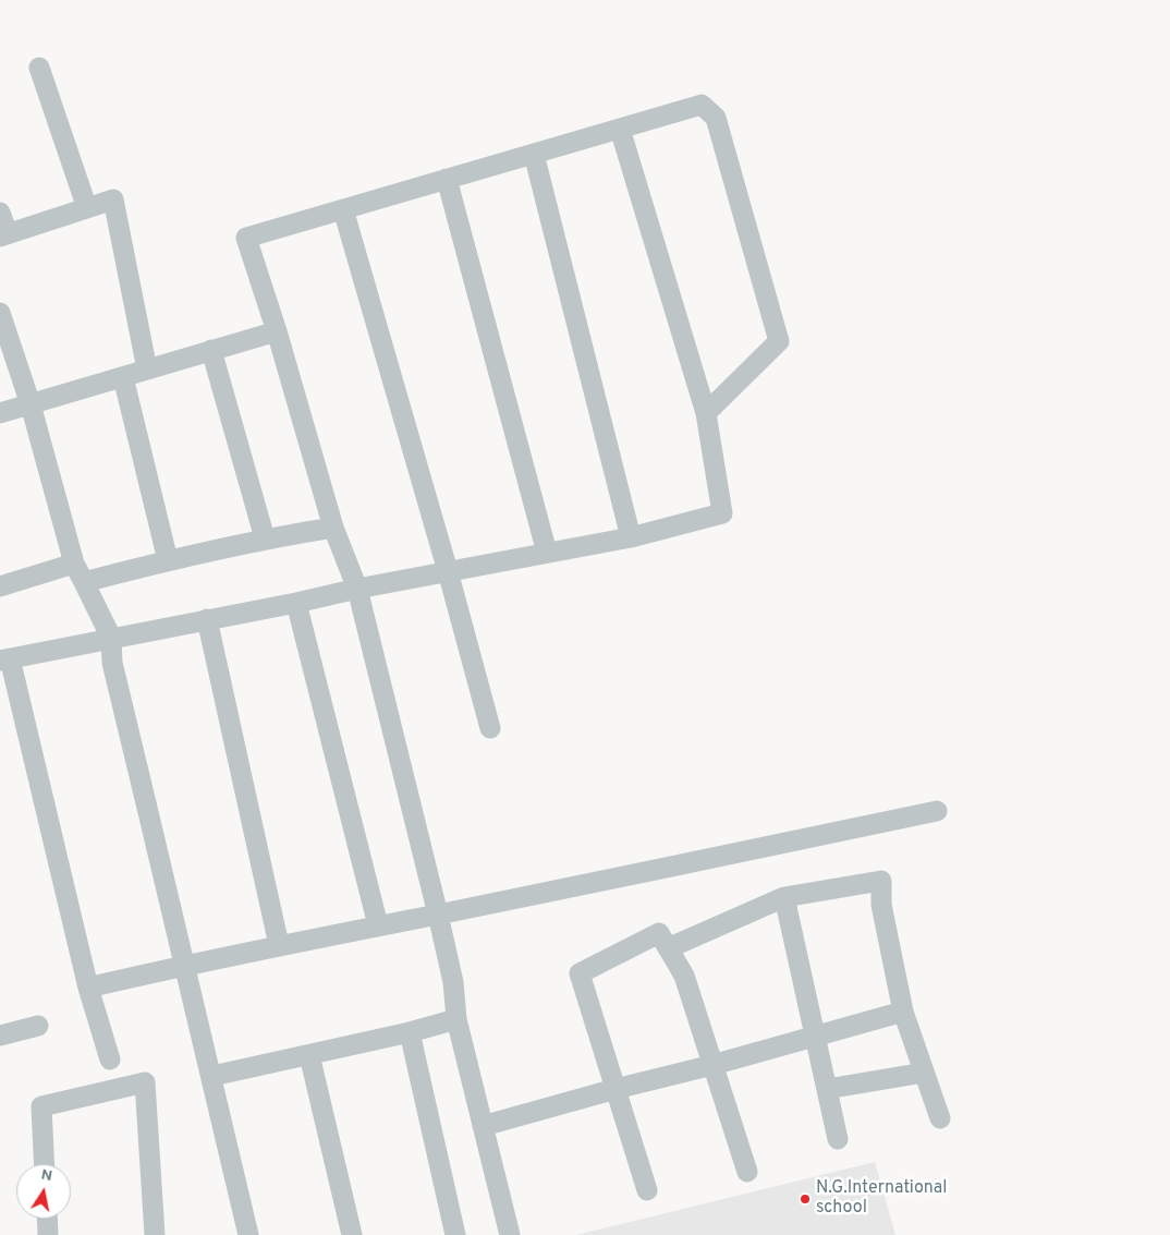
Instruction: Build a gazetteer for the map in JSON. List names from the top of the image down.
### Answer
{
  "places": ["N.G.International school"],
  "north": "top"
}
